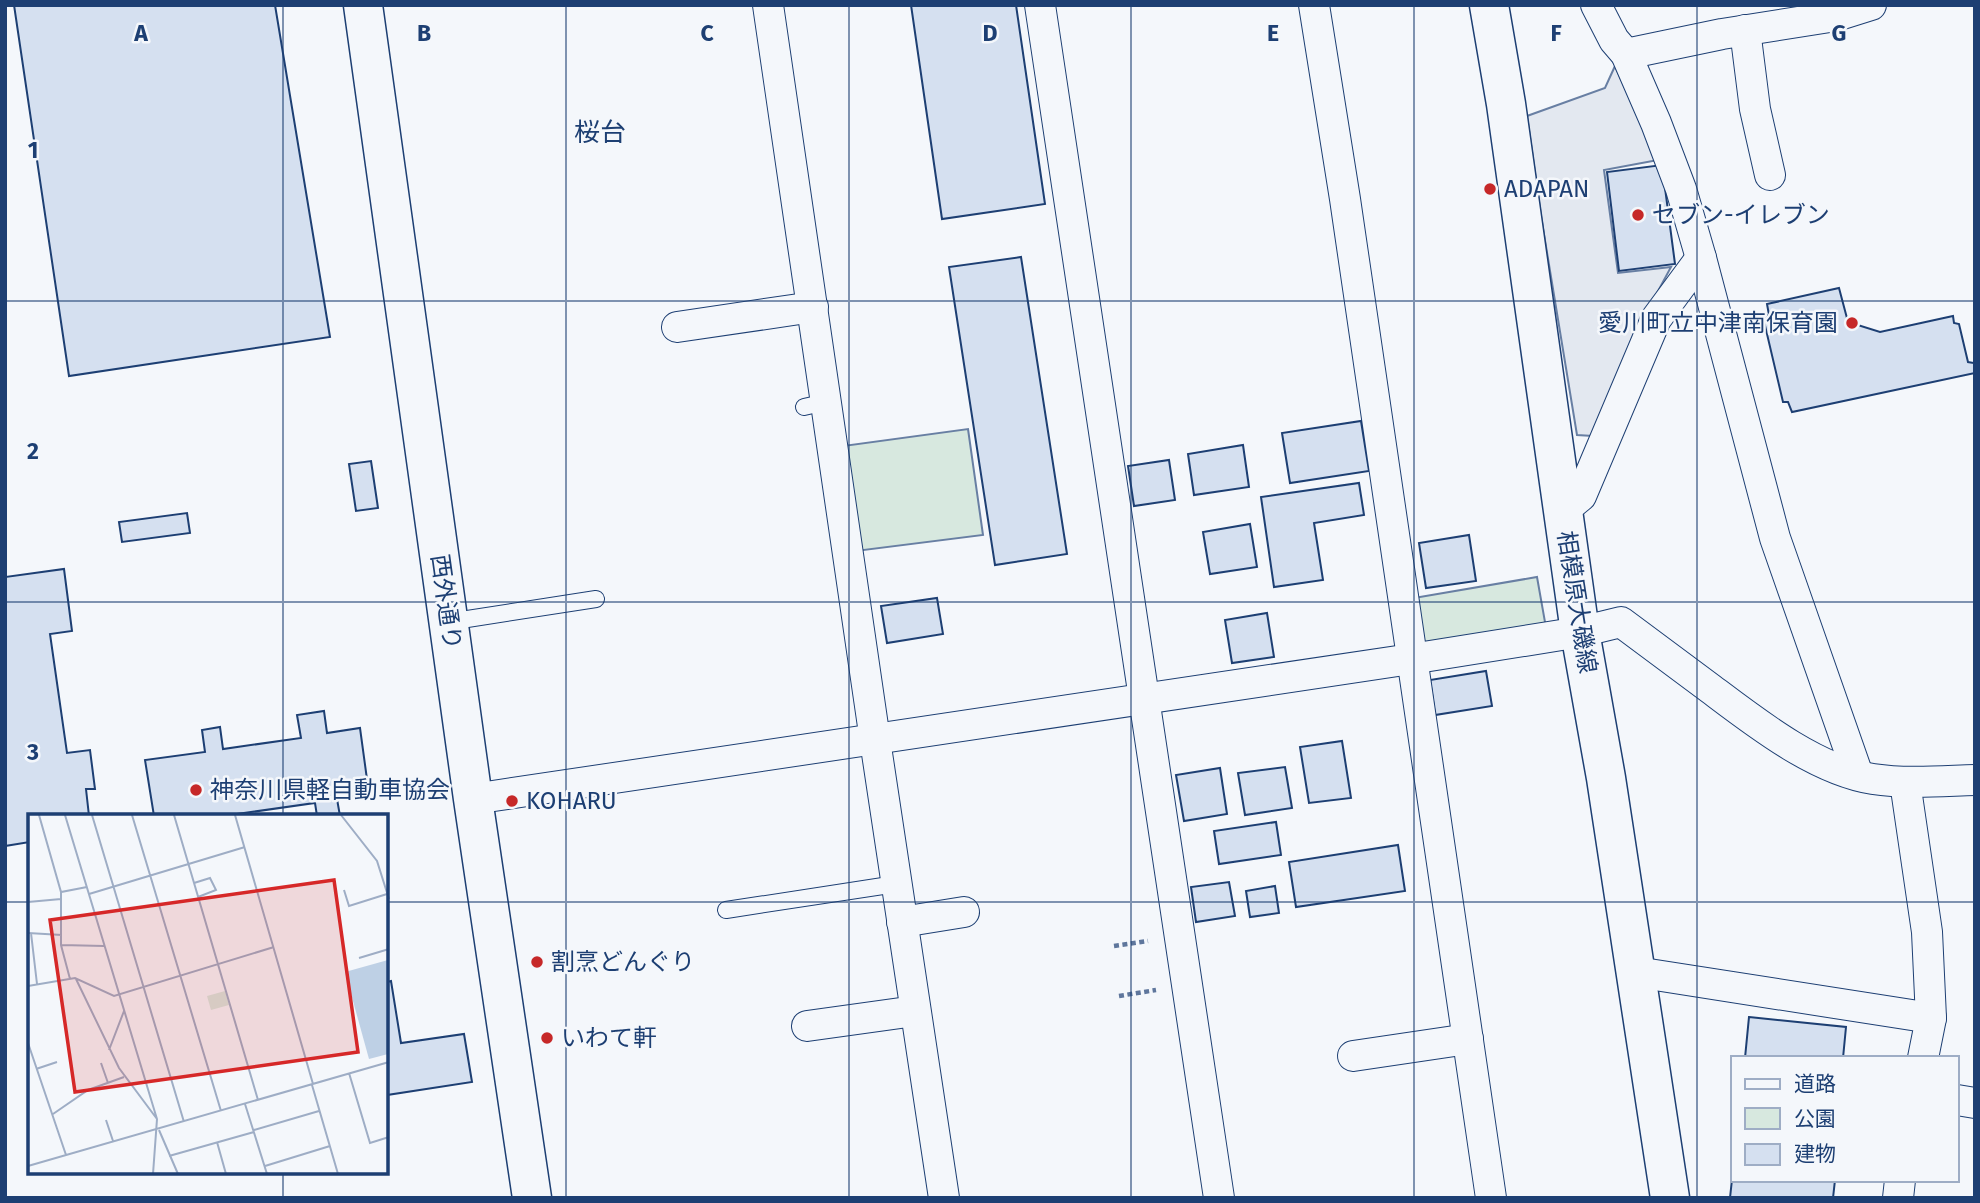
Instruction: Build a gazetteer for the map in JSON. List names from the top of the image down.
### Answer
{
  "streets": {
    "main road": ["西外通り", "相模原大磯線"]
  },
  "districts": ["桜台"],
  "places": [
    "ADAPAN",
    "セブン-イレブン",
    "愛川町立中津南保育園",
    "神奈川県軽自動車協会",
    "KOHARU",
    "割烹どんぐり",
    "いわて軒"
  ],
  "legend": ["道路", "公園", "建物"],
  "grid": {
    "columns": [
      "A",
      "B",
      "C",
      "D",
      "E",
      "F",
      "G"
    ],
    "rows": ["1", "2", "3"]
  }
}
